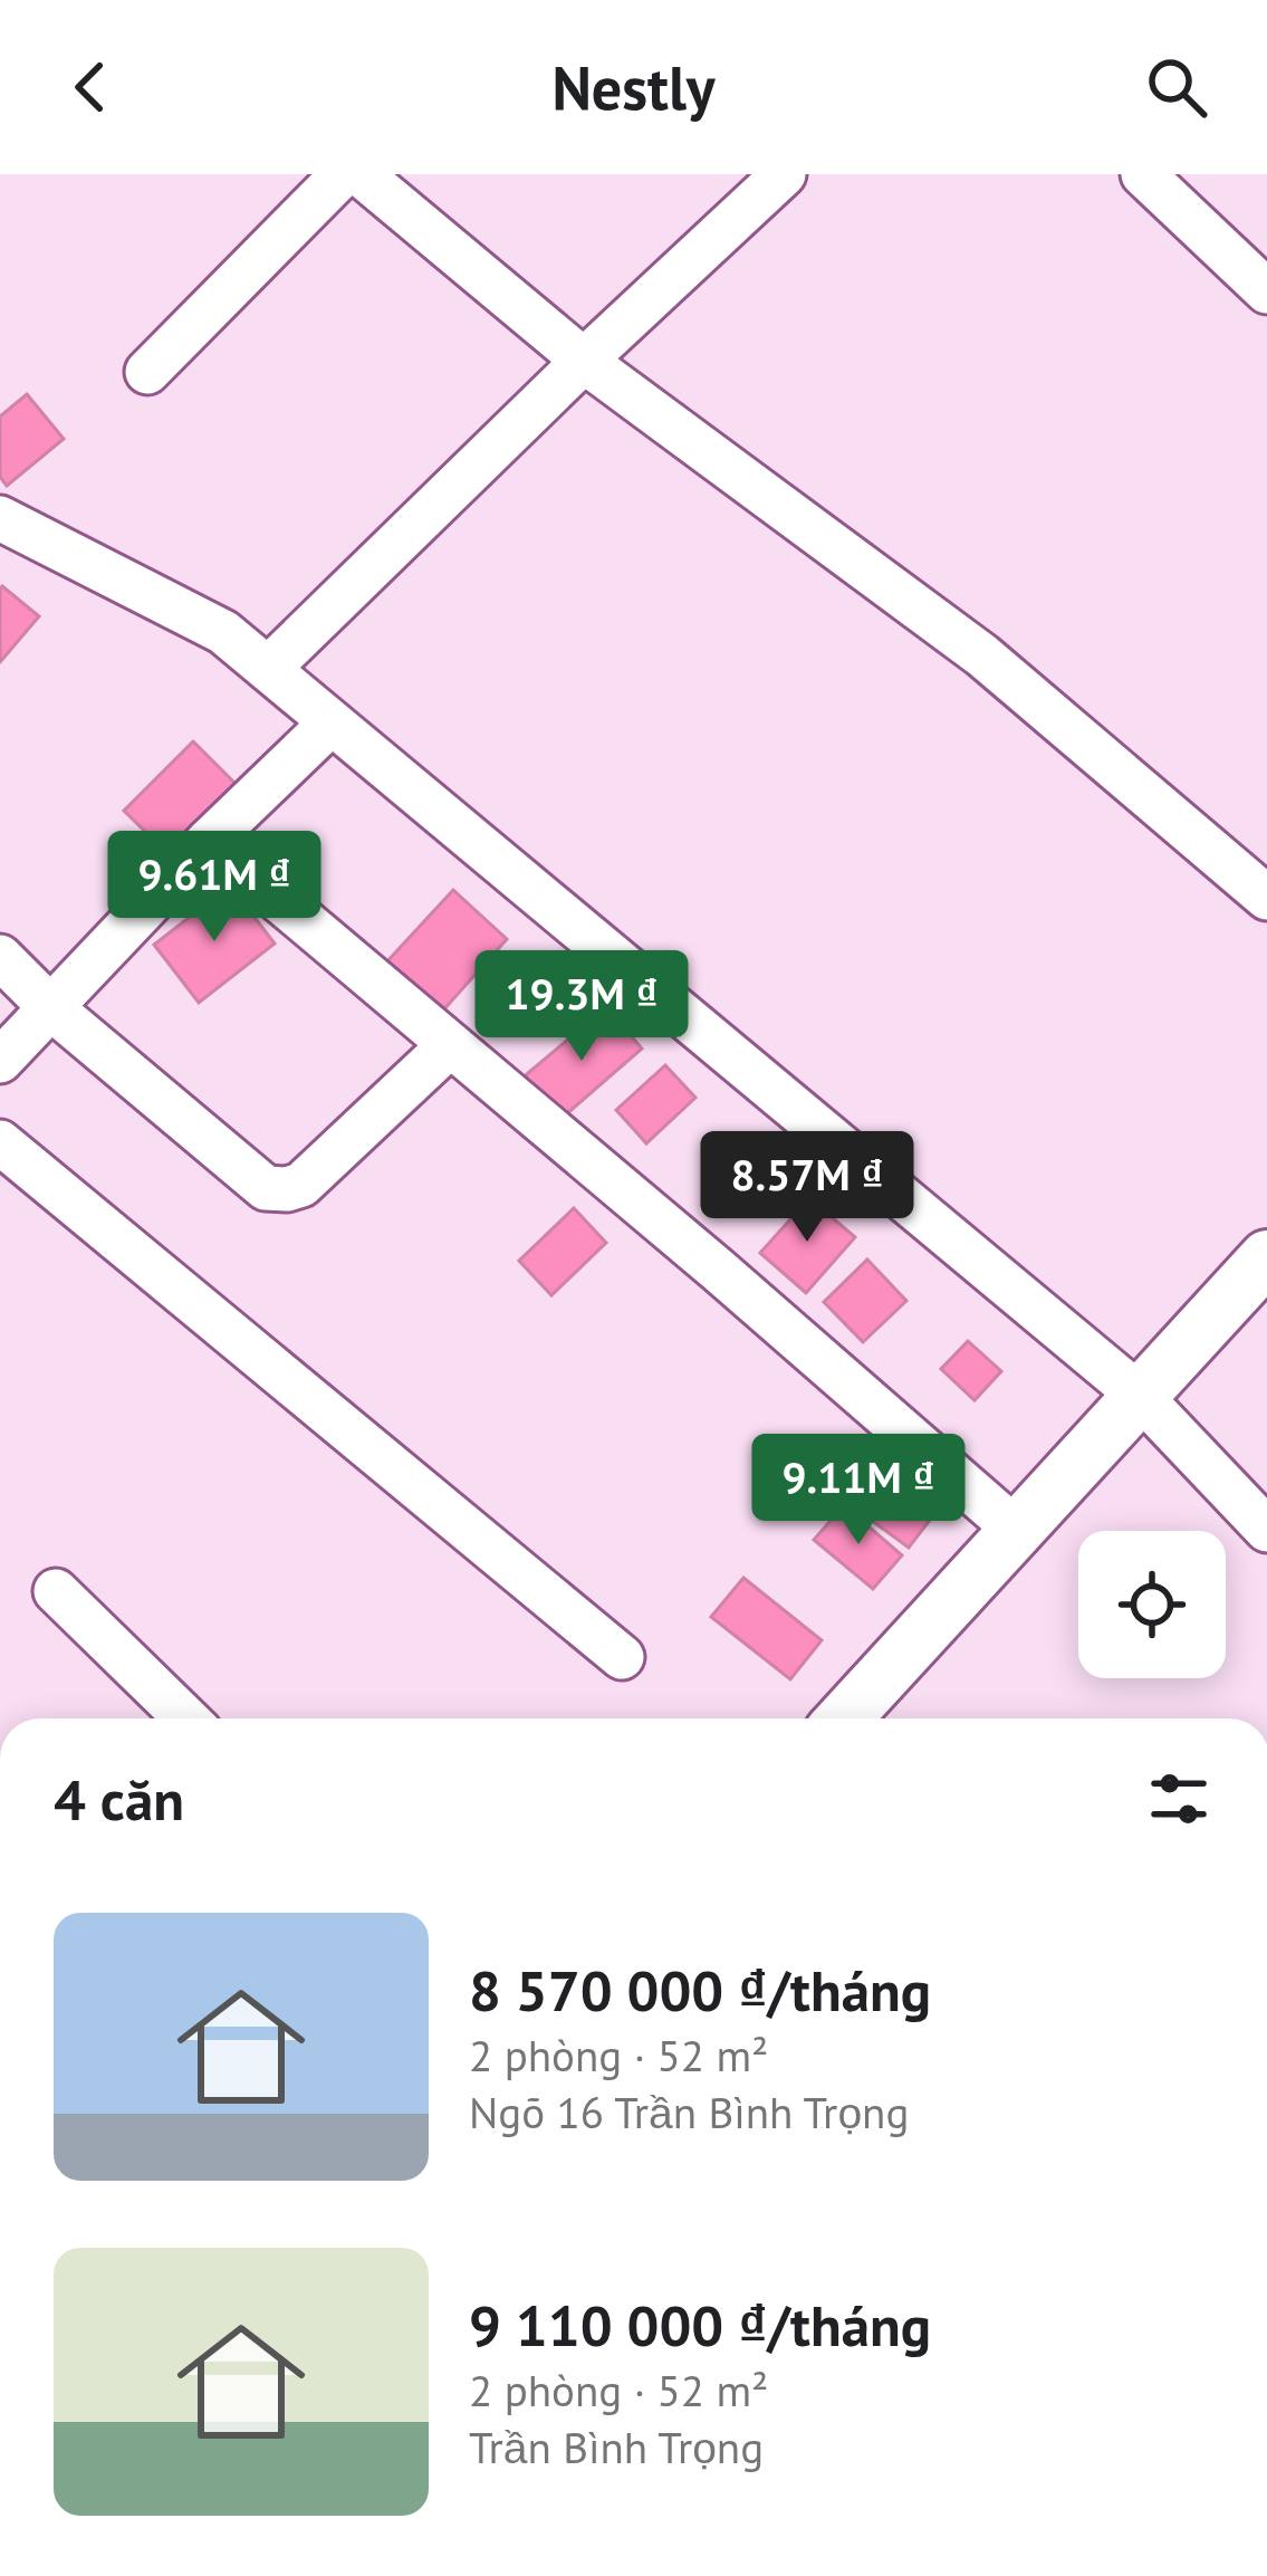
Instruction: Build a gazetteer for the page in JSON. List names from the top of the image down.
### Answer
{
  "page": {
    "header": "Nestly",
    "price": [
      "9.61M ₫",
      "19.3M ₫",
      "8.57M ₫",
      "9.11M ₫"
    ],
    "heading": "4 căn",
    "list": [
      {
        "name": "8 570 000 ₫/tháng",
        "note": "2 phòng · 52 m² · Ngõ 16 Trần Bình Trọng"
      },
      {
        "name": "9 110 000 ₫/tháng",
        "note": "2 phòng · 52 m² · Trần Bình Trọng"
      }
    ]
  }
}
